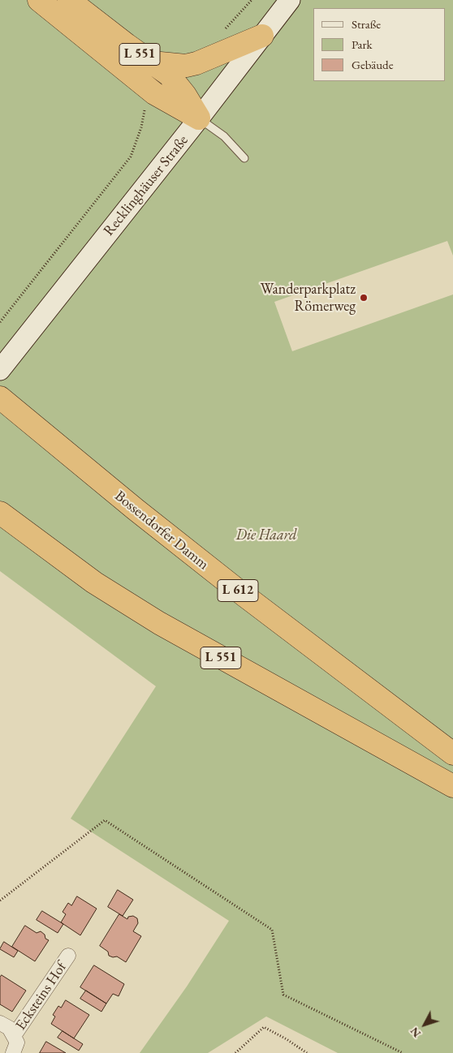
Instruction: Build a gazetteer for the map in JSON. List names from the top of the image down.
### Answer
{
  "streets": {
    "highway": ["L 551", "Bossendorfer Damm", "L 612"],
    "main road": ["Recklinghäuser Straße"],
    "street": ["Ecksteins Hof"]
  },
  "crossings": [
    ["L 551", "Recklinghäuser Straße"]
  ],
  "parks": ["Die Haard"],
  "places": ["Wanderparkplatz Römerweg"],
  "legend": ["Straße", "Park", "Gebäude"],
  "north": "bottom left"
}
